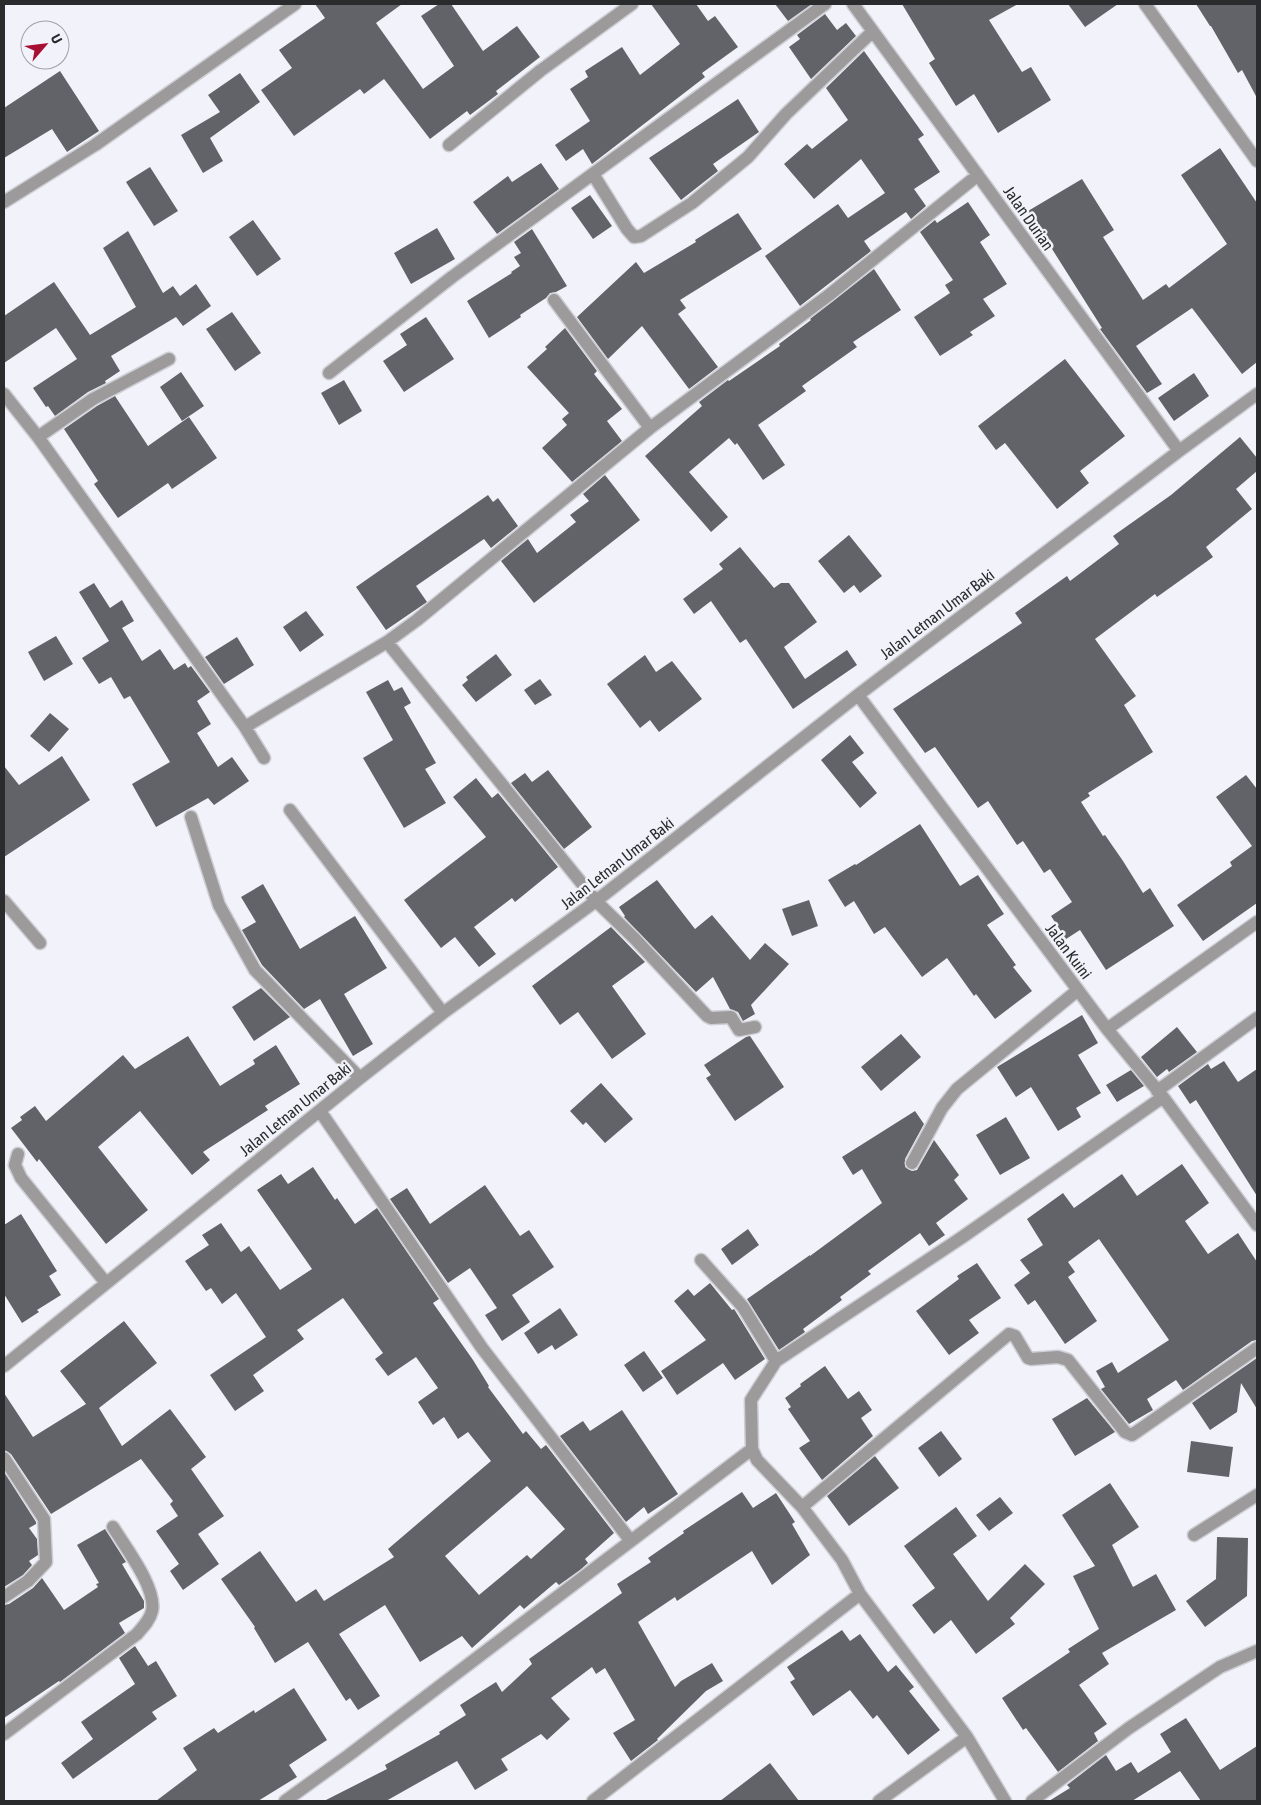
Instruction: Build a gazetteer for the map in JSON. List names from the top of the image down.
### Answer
{
  "streets": {
    "street": ["Jalan Durian", "Jalan Letnan Umar Baki", "Jalan Kuini"]
  },
  "crossings": [
    ["Jalan Durian", "Jalan Letnan Umar Baki"],
    ["Jalan Letnan Umar Baki", "Jalan Kuini"]
  ],
  "north": "top right"
}
